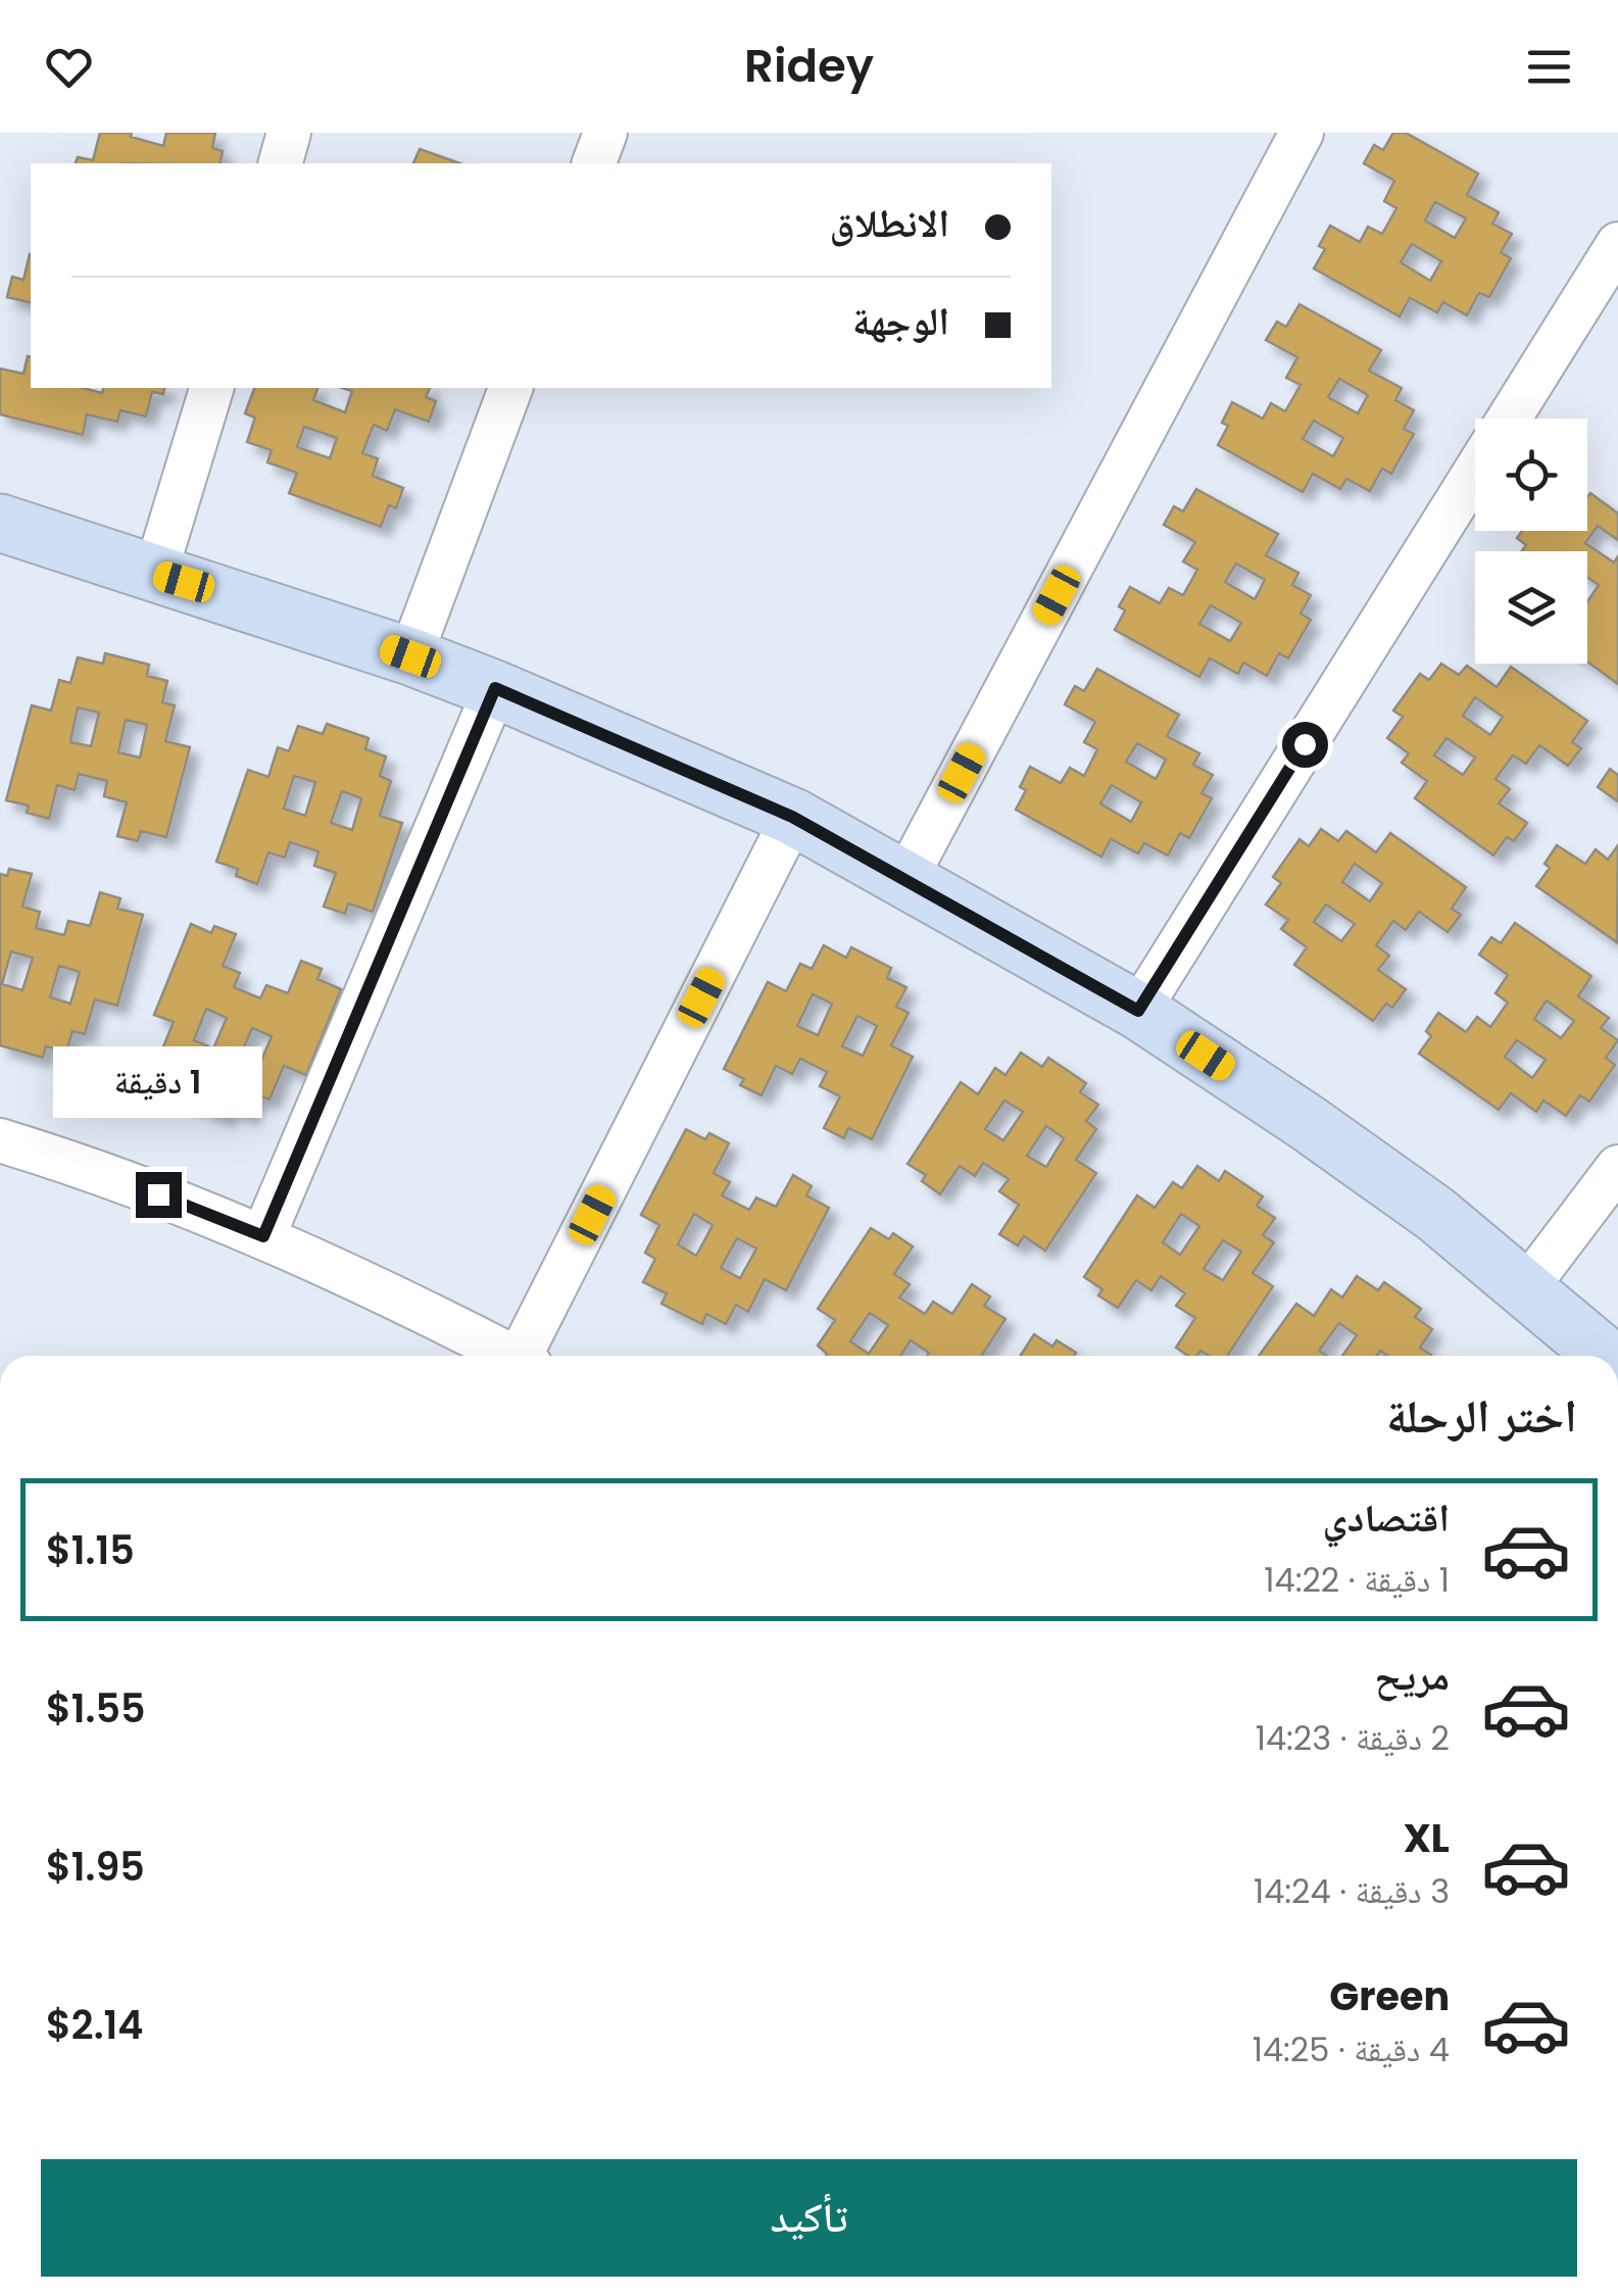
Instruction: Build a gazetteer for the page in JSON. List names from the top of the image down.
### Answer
{
  "page": {
    "header": "Ridey",
    "banner": ["الانطلاق", "الوجهة"],
    "bubble": "1 دقيقة",
    "heading": "اختر الرحلة",
    "list": [
      {
        "name": "اقتصادي",
        "note": "1 دقيقة · 14:22",
        "value": "$1.15"
      },
      {
        "name": "مريح",
        "note": "2 دقيقة · 14:23",
        "value": "$1.55"
      },
      {
        "name": "XL",
        "note": "3 دقيقة · 14:24",
        "value": "$1.95"
      },
      {
        "name": "Green",
        "note": "4 دقيقة · 14:25",
        "value": "$2.14"
      }
    ],
    "buttons": "تأكيد"
  }
}
